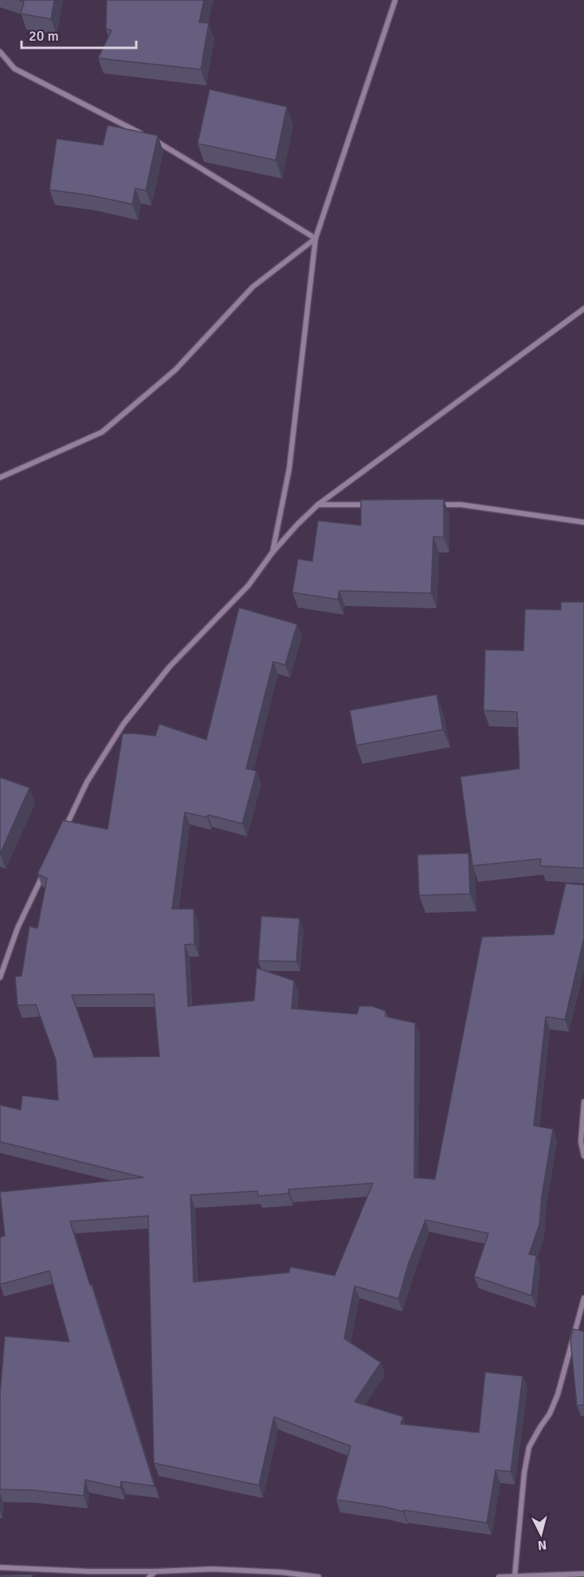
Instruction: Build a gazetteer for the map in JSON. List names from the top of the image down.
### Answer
{
  "scale_bar": "20 m",
  "north": "bottom"
}
